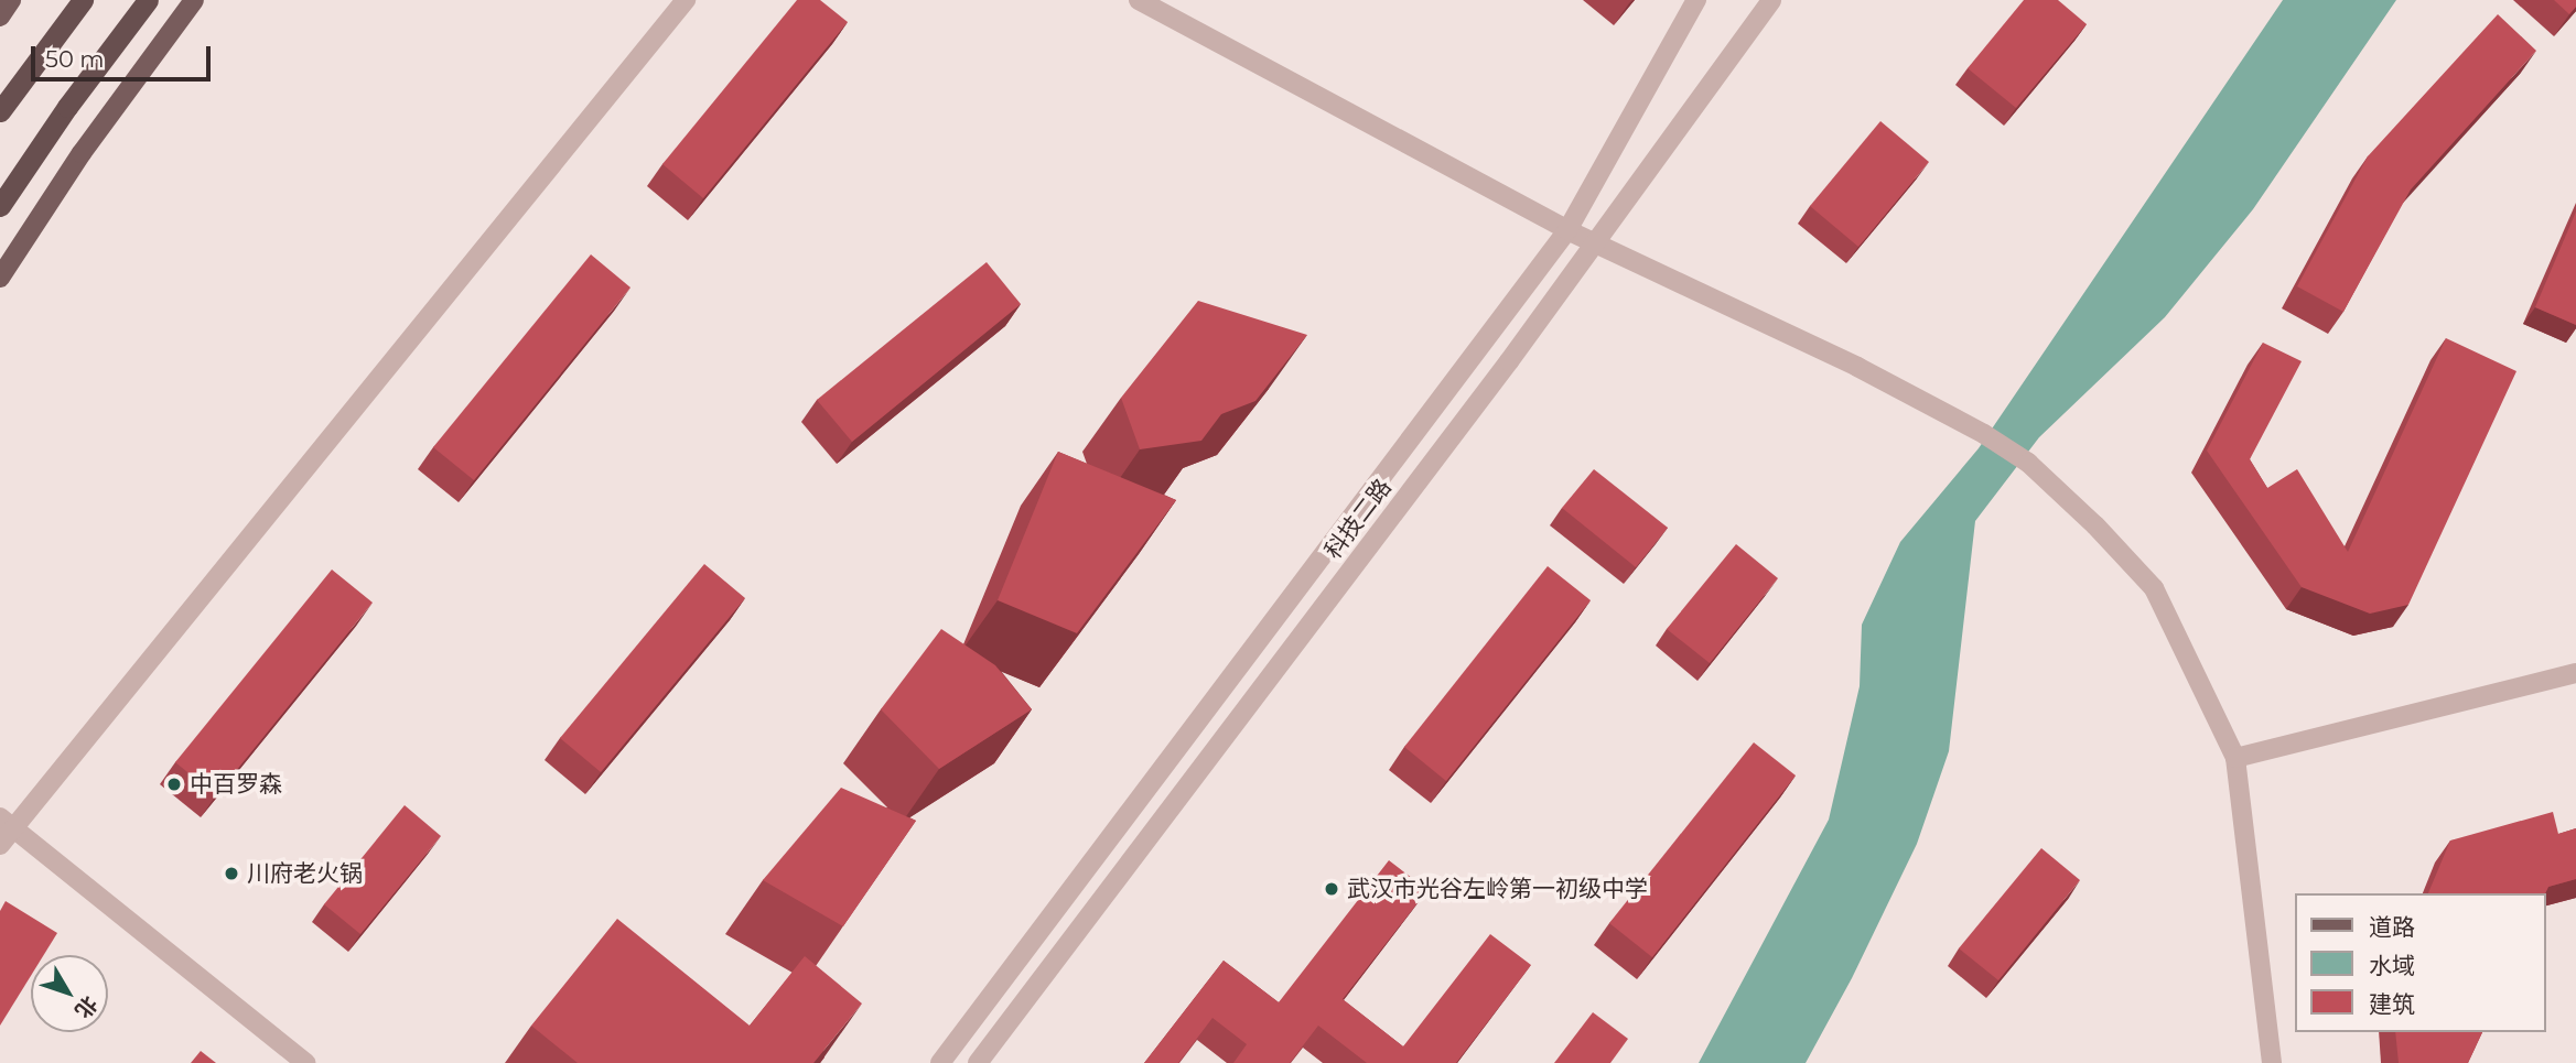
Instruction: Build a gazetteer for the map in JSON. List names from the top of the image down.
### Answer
{
  "streets": {
    "street": ["科技二路"]
  },
  "places": ["中百罗森", "川府老火锅", "武汉市光谷左岭第一初级中学"],
  "legend": ["道路", "水域", "建筑"],
  "scale_bar": "50 m",
  "north": "bottom right"
}
